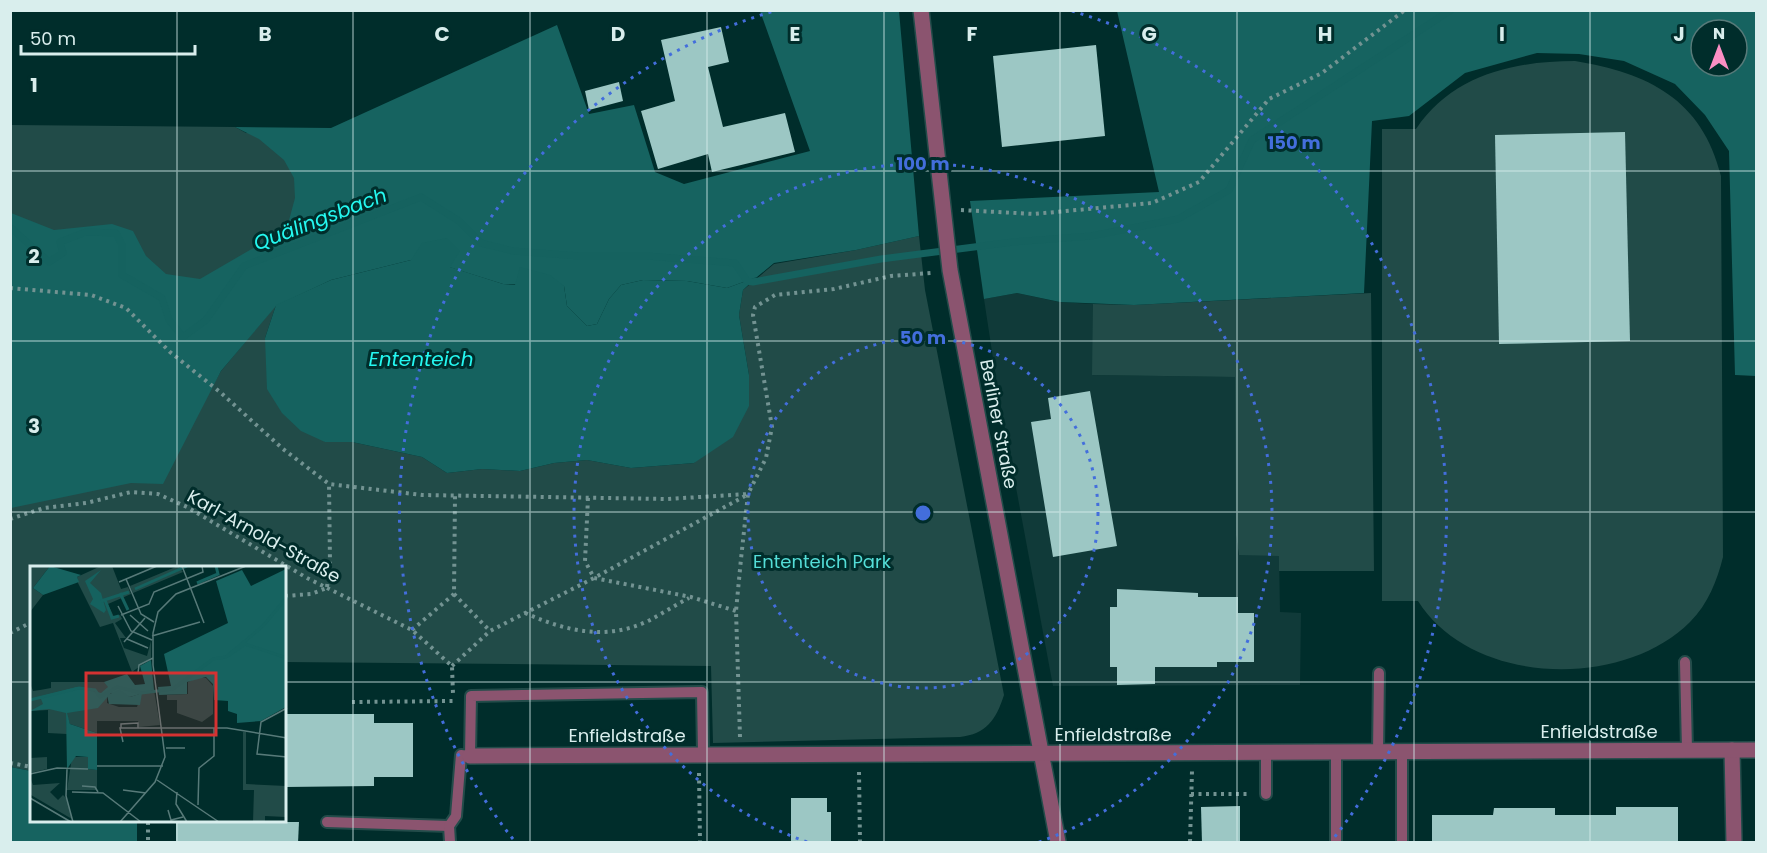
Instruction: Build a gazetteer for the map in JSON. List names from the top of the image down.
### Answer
{
  "streets": {
    "street": ["Berliner Straße", "Enfieldstraße"],
    "path": ["Karl-Arnold-Straße"]
  },
  "crossings": [
    ["Berliner Straße", "Enfieldstraße"]
  ],
  "water": ["Quälingsbach", "Ententeich"],
  "parks": ["Ententeich Park"],
  "scale_bar": "50 m",
  "north": "top",
  "grid": {
    "columns": [
      "B",
      "C",
      "D",
      "E",
      "F",
      "G",
      "H",
      "I",
      "J"
    ],
    "rows": ["1", "2", "3"]
  },
  "rings": ["150 m", "100 m", "50 m"]
}
